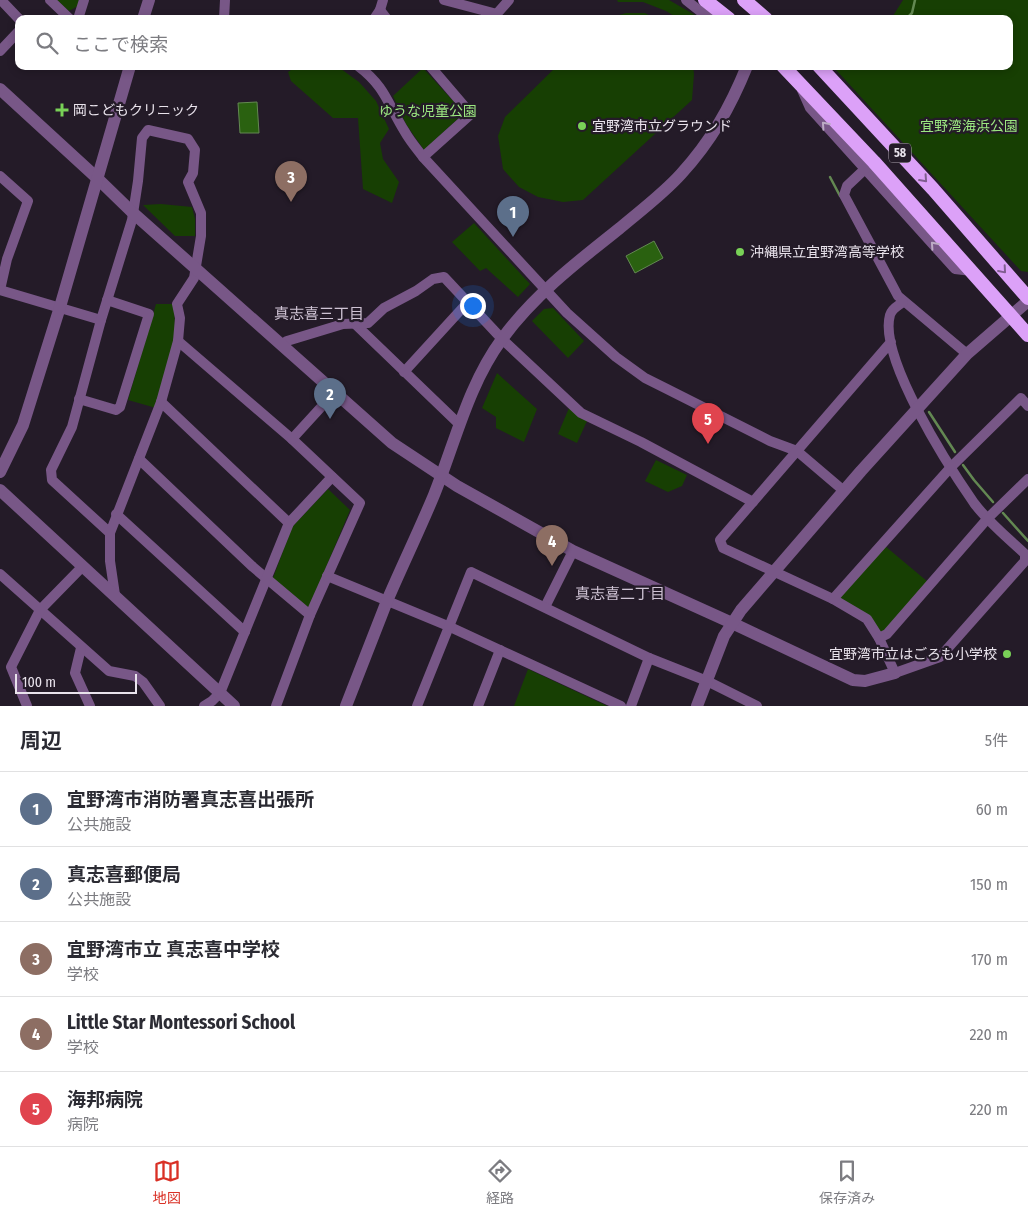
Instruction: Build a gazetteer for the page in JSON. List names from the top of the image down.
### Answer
{
  "streets": {
    "highway": ["58"]
  },
  "districts": ["真志喜三丁目", "真志喜二丁目"],
  "parks": ["ゆうな児童公園", "宜野湾海浜公園"],
  "places": {
    "health": ["岡こどもクリニック"],
    "other": ["宜野湾市立グラウンド", "沖縄県立宜野湾高等学校", "宜野湾市立はごろも小学校"]
  },
  "scale_bar": "100 m",
  "page": {
    "search": "ここで検索",
    "pins": [
      "3",
      "1",
      "2",
      "5",
      "4"
    ],
    "scale": "100 m",
    "heading": ["周辺", "5件"],
    "list": [
      {
        "mark": "1",
        "name": "宜野湾市消防署真志喜出張所",
        "note": "公共施設",
        "value": "60 m"
      },
      {
        "mark": "2",
        "name": "真志喜郵便局",
        "note": "公共施設",
        "value": "150 m"
      },
      {
        "mark": "3",
        "name": "宜野湾市立 真志喜中学校",
        "note": "学校",
        "value": "170 m"
      },
      {
        "mark": "4",
        "name": "Little Star Montessori School",
        "note": "学校",
        "value": "220 m"
      },
      {
        "mark": "5",
        "name": "海邦病院",
        "note": "病院",
        "value": "220 m"
      }
    ],
    "nav": ["地図", "経路", "保存済み"]
  }
}
